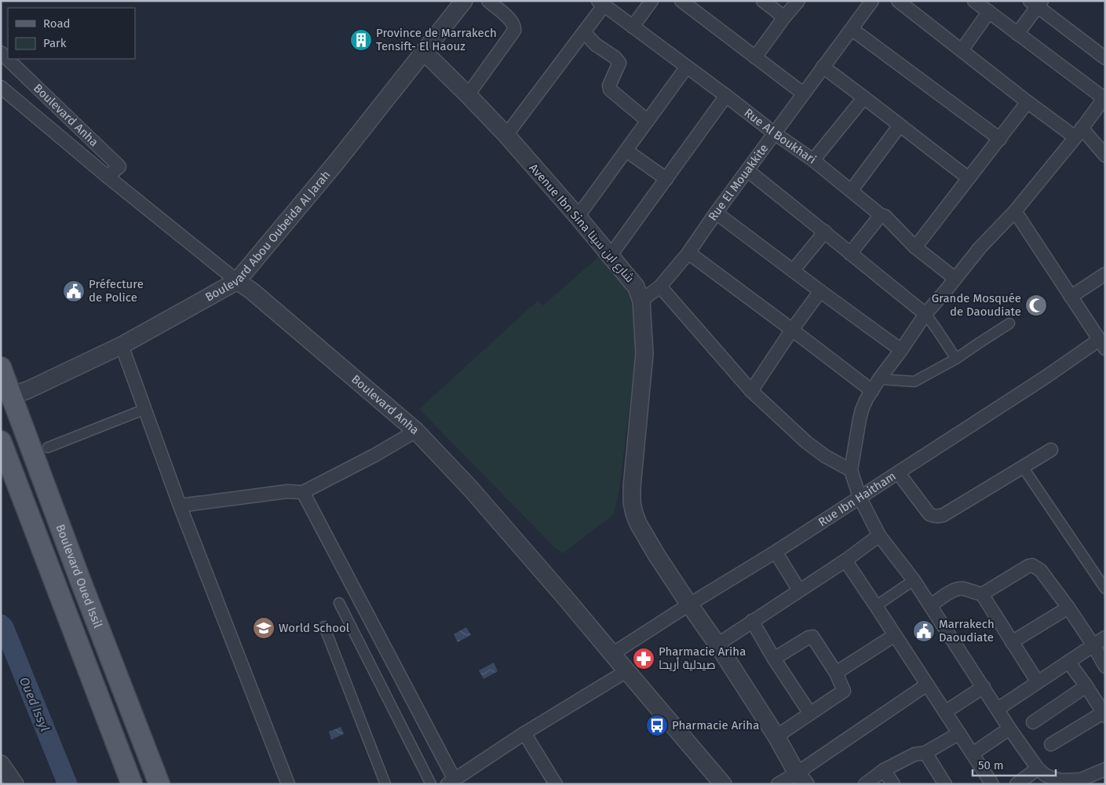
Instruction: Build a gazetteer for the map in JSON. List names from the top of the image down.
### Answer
{
  "streets": {
    "main road": ["Boulevard Oued Issil"],
    "street": [
      "Boulevard Anha",
      "Rue Al Boukhari",
      "Rue El Mouakkite",
      "Avenue Ibn Sina شارع ابن سينا",
      "Boulevard Abou Oubeida Al Jarah",
      "Rue Ibn Haitham"
    ]
  },
  "crossings": [
    ["Boulevard Anha", "Boulevard Abou Oubeida Al Jarah"],
    ["Boulevard Anha", "Rue Ibn Haitham"],
    ["Rue Al Boukhari", "Rue El Mouakkite"],
    ["Rue El Mouakkite", "Avenue Ibn Sina شارع ابن سينا"],
    ["Avenue Ibn Sina شارع ابن سينا", "Boulevard Abou Oubeida Al Jarah"],
    ["Avenue Ibn Sina شارع ابن سينا", "Rue Ibn Haitham"],
    ["Boulevard Abou Oubeida Al Jarah", "Boulevard Oued Issil"]
  ],
  "water": ["Oued Issyl"],
  "places": {
    "building": ["Province de Marrakech Tensift- El Haouz"],
    "public building": ["Préfecture de Police", "Marrakech Daoudiate"],
    "mosque": ["Grande Mosquée de Daoudiate"],
    "school or university": ["World School"],
    "pharmacy": ["Pharmacie Ariha صيدلية أريحا"],
    "bus stop": ["Pharmacie Ariha"]
  },
  "legend": ["Road", "Park"],
  "scale_bar": "50 m"
}
